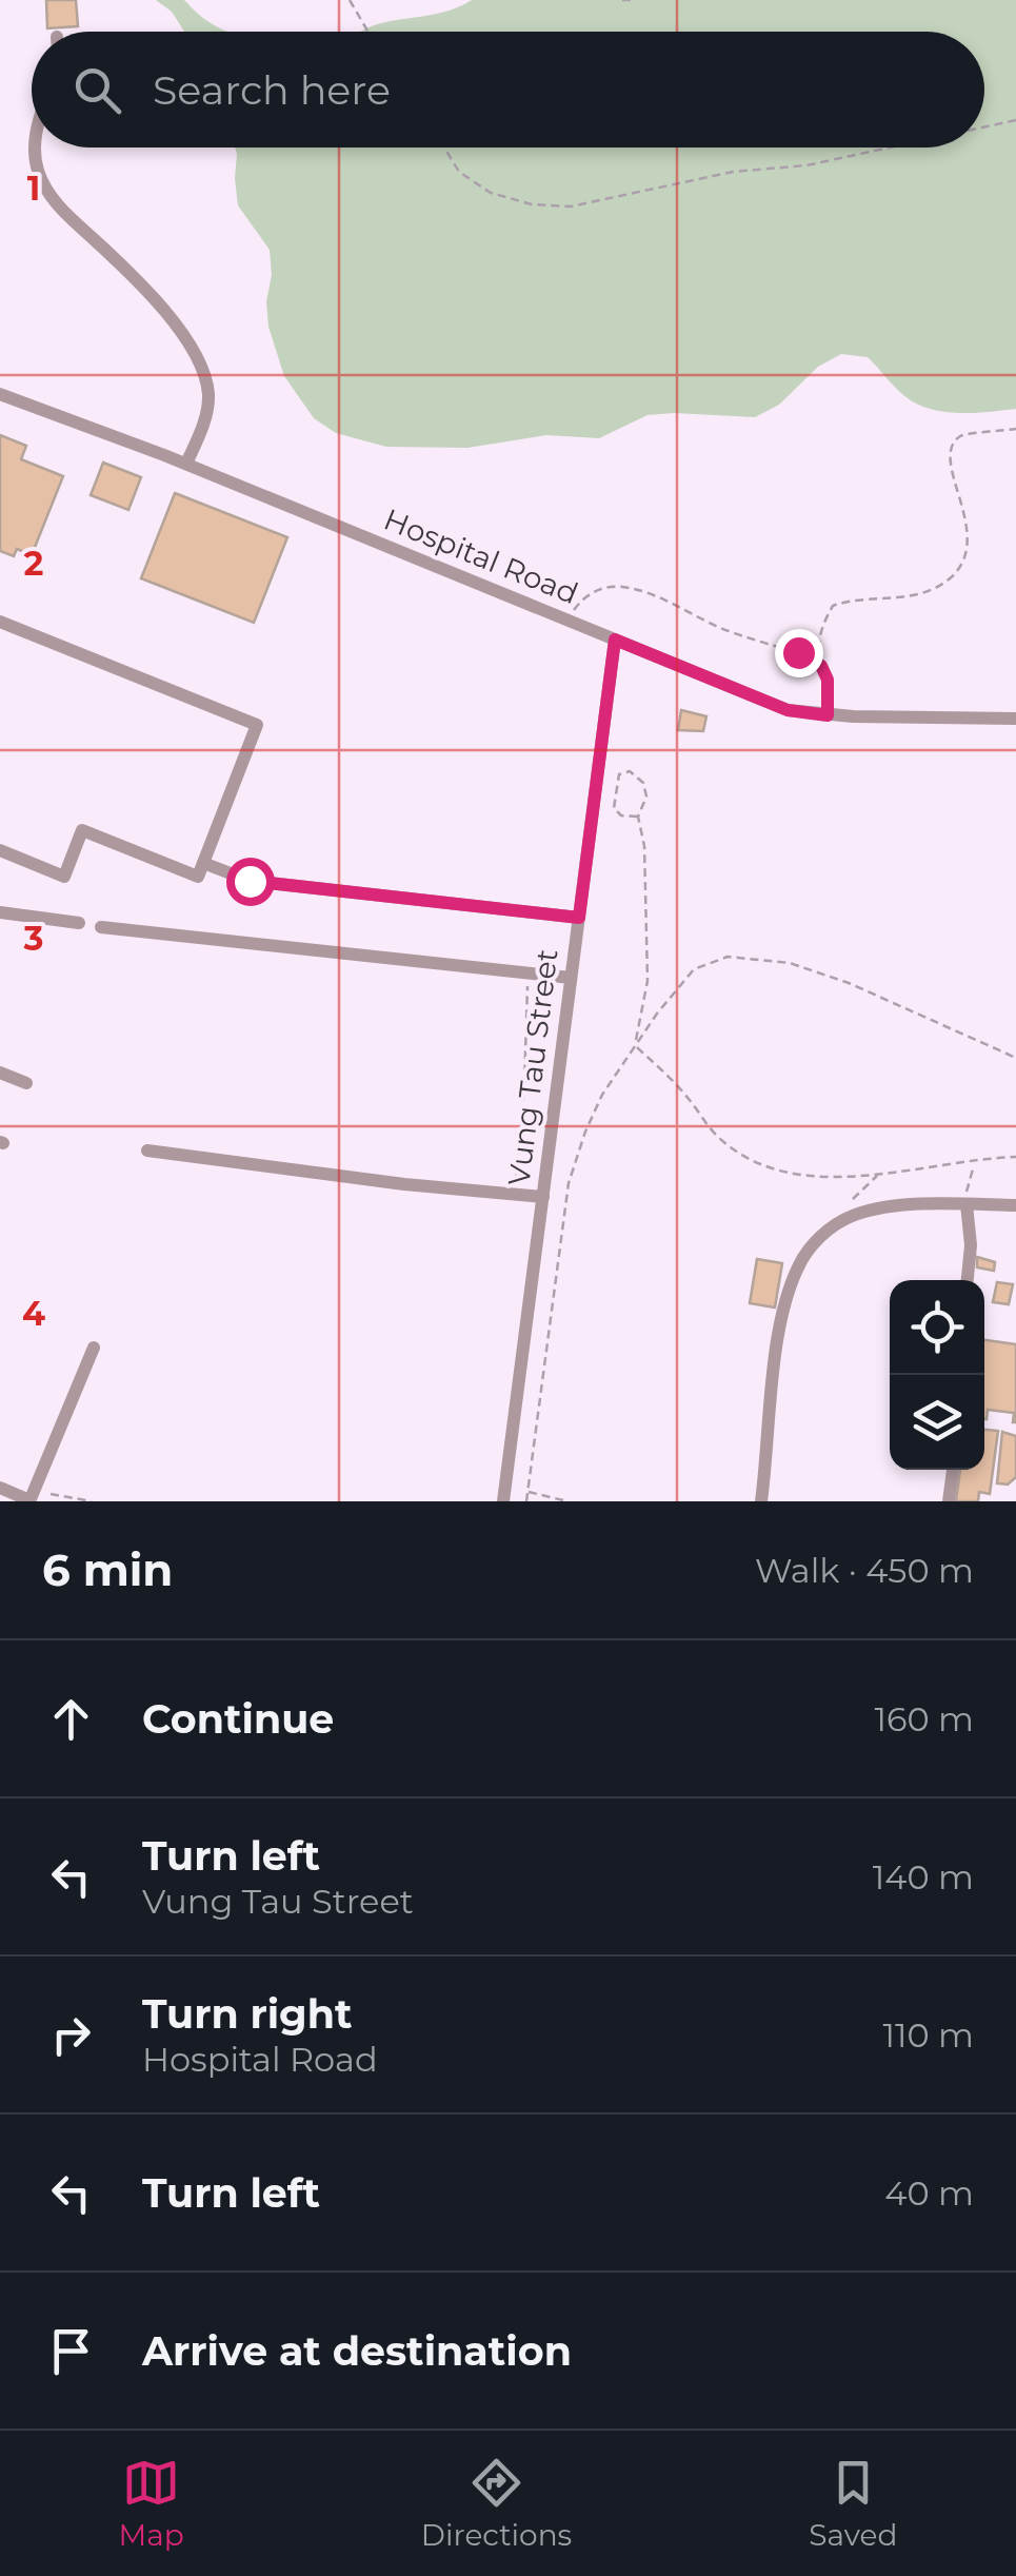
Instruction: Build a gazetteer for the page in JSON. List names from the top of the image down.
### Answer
{
  "streets": {
    "street": ["Hospital Road", "Vung Tau Street"]
  },
  "crossings": [
    ["Hospital Road", "Vung Tau Street"]
  ],
  "page": {
    "search": "Search here",
    "heading": ["6 min", "Walk · 450 m"],
    "list": [
      ["Continue", "160 m"],
      ["Turn left", "Vung Tau Street", "140 m"],
      ["Turn right", "Hospital Road", "110 m"],
      ["Turn left", "40 m"],
      "Arrive at destination"
    ],
    "nav": ["Map", "Directions", "Saved"]
  },
  "grid": {
    "rows": [
      "1",
      "2",
      "3",
      "4"
    ]
  }
}
